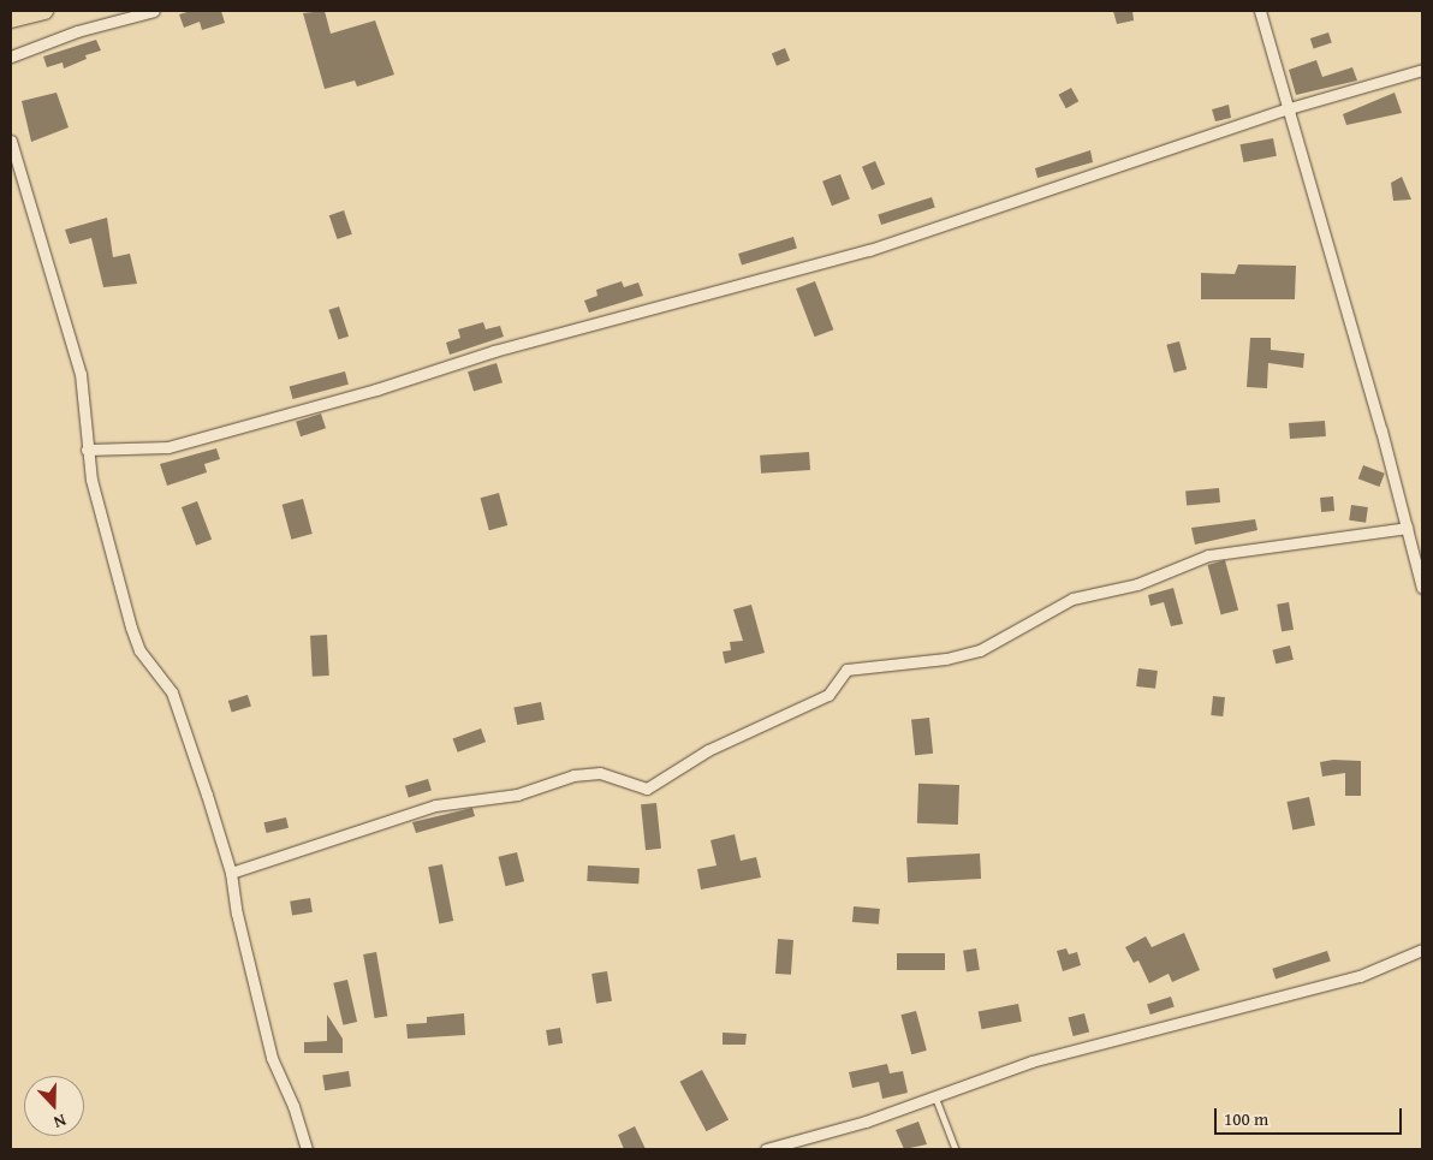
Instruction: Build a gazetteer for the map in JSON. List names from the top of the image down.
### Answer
{
  "scale_bar": "100 m",
  "north": "bottom"
}
